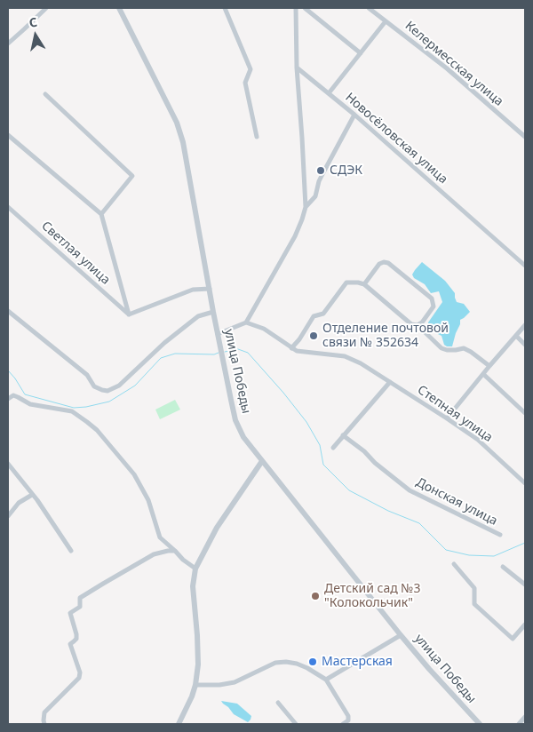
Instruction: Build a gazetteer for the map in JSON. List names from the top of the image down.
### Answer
{
  "streets": {
    "street": [
      "Келермесская улица",
      "Новосёловская улица",
      "Светлая улица",
      "улица Победы",
      "Степная улица",
      "Донская улица"
    ]
  },
  "places": [
    "СДЭК",
    "Отделение почтовой связи № 352634",
    "Детский сад №3 \"Колокольчик\"",
    "Мастерская"
  ],
  "north": "top"
}
